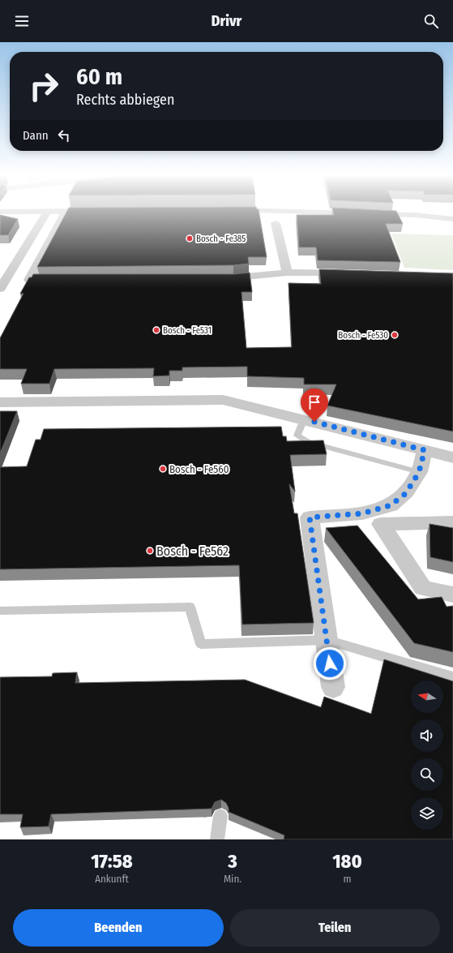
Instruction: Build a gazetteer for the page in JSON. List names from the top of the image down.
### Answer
{
  "places": [
    "Bosch - Fe385",
    "Bosch - Fe531",
    "Bosch - Fe530",
    "Bosch - Fe560",
    "Bosch - Fe562"
  ],
  "north": "left",
  "page": {
    "header": "Drivr",
    "turn": ["60 m", "Rechts abbiegen"],
    "then": "Dann",
    "eta": [
      "17:58",
      "Ankunft",
      "3",
      "Min.",
      "180",
      "m"
    ],
    "buttons": ["Beenden", "Teilen"]
  }
}
